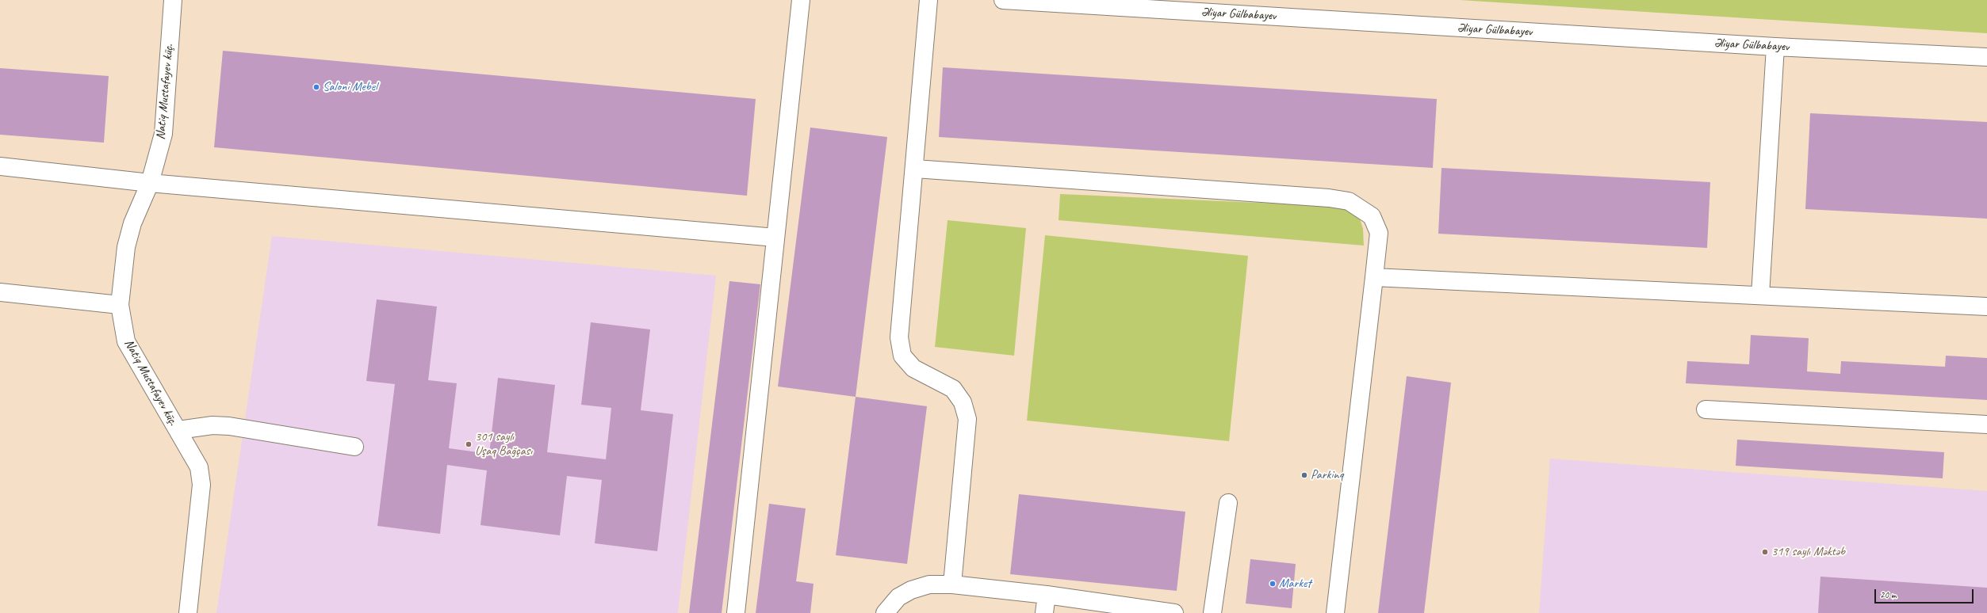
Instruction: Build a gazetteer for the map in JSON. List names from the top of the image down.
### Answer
{
  "streets": {
    "street": ["Əliyar Gülbabayev", "Natiq Mustafayev küç."]
  },
  "places": [
    "Saloni Mebel",
    "301 saylı Uşaq Bağçası",
    "Parkinq",
    "319 saylı Məktəb",
    "Market"
  ],
  "scale_bar": "20 m"
}
